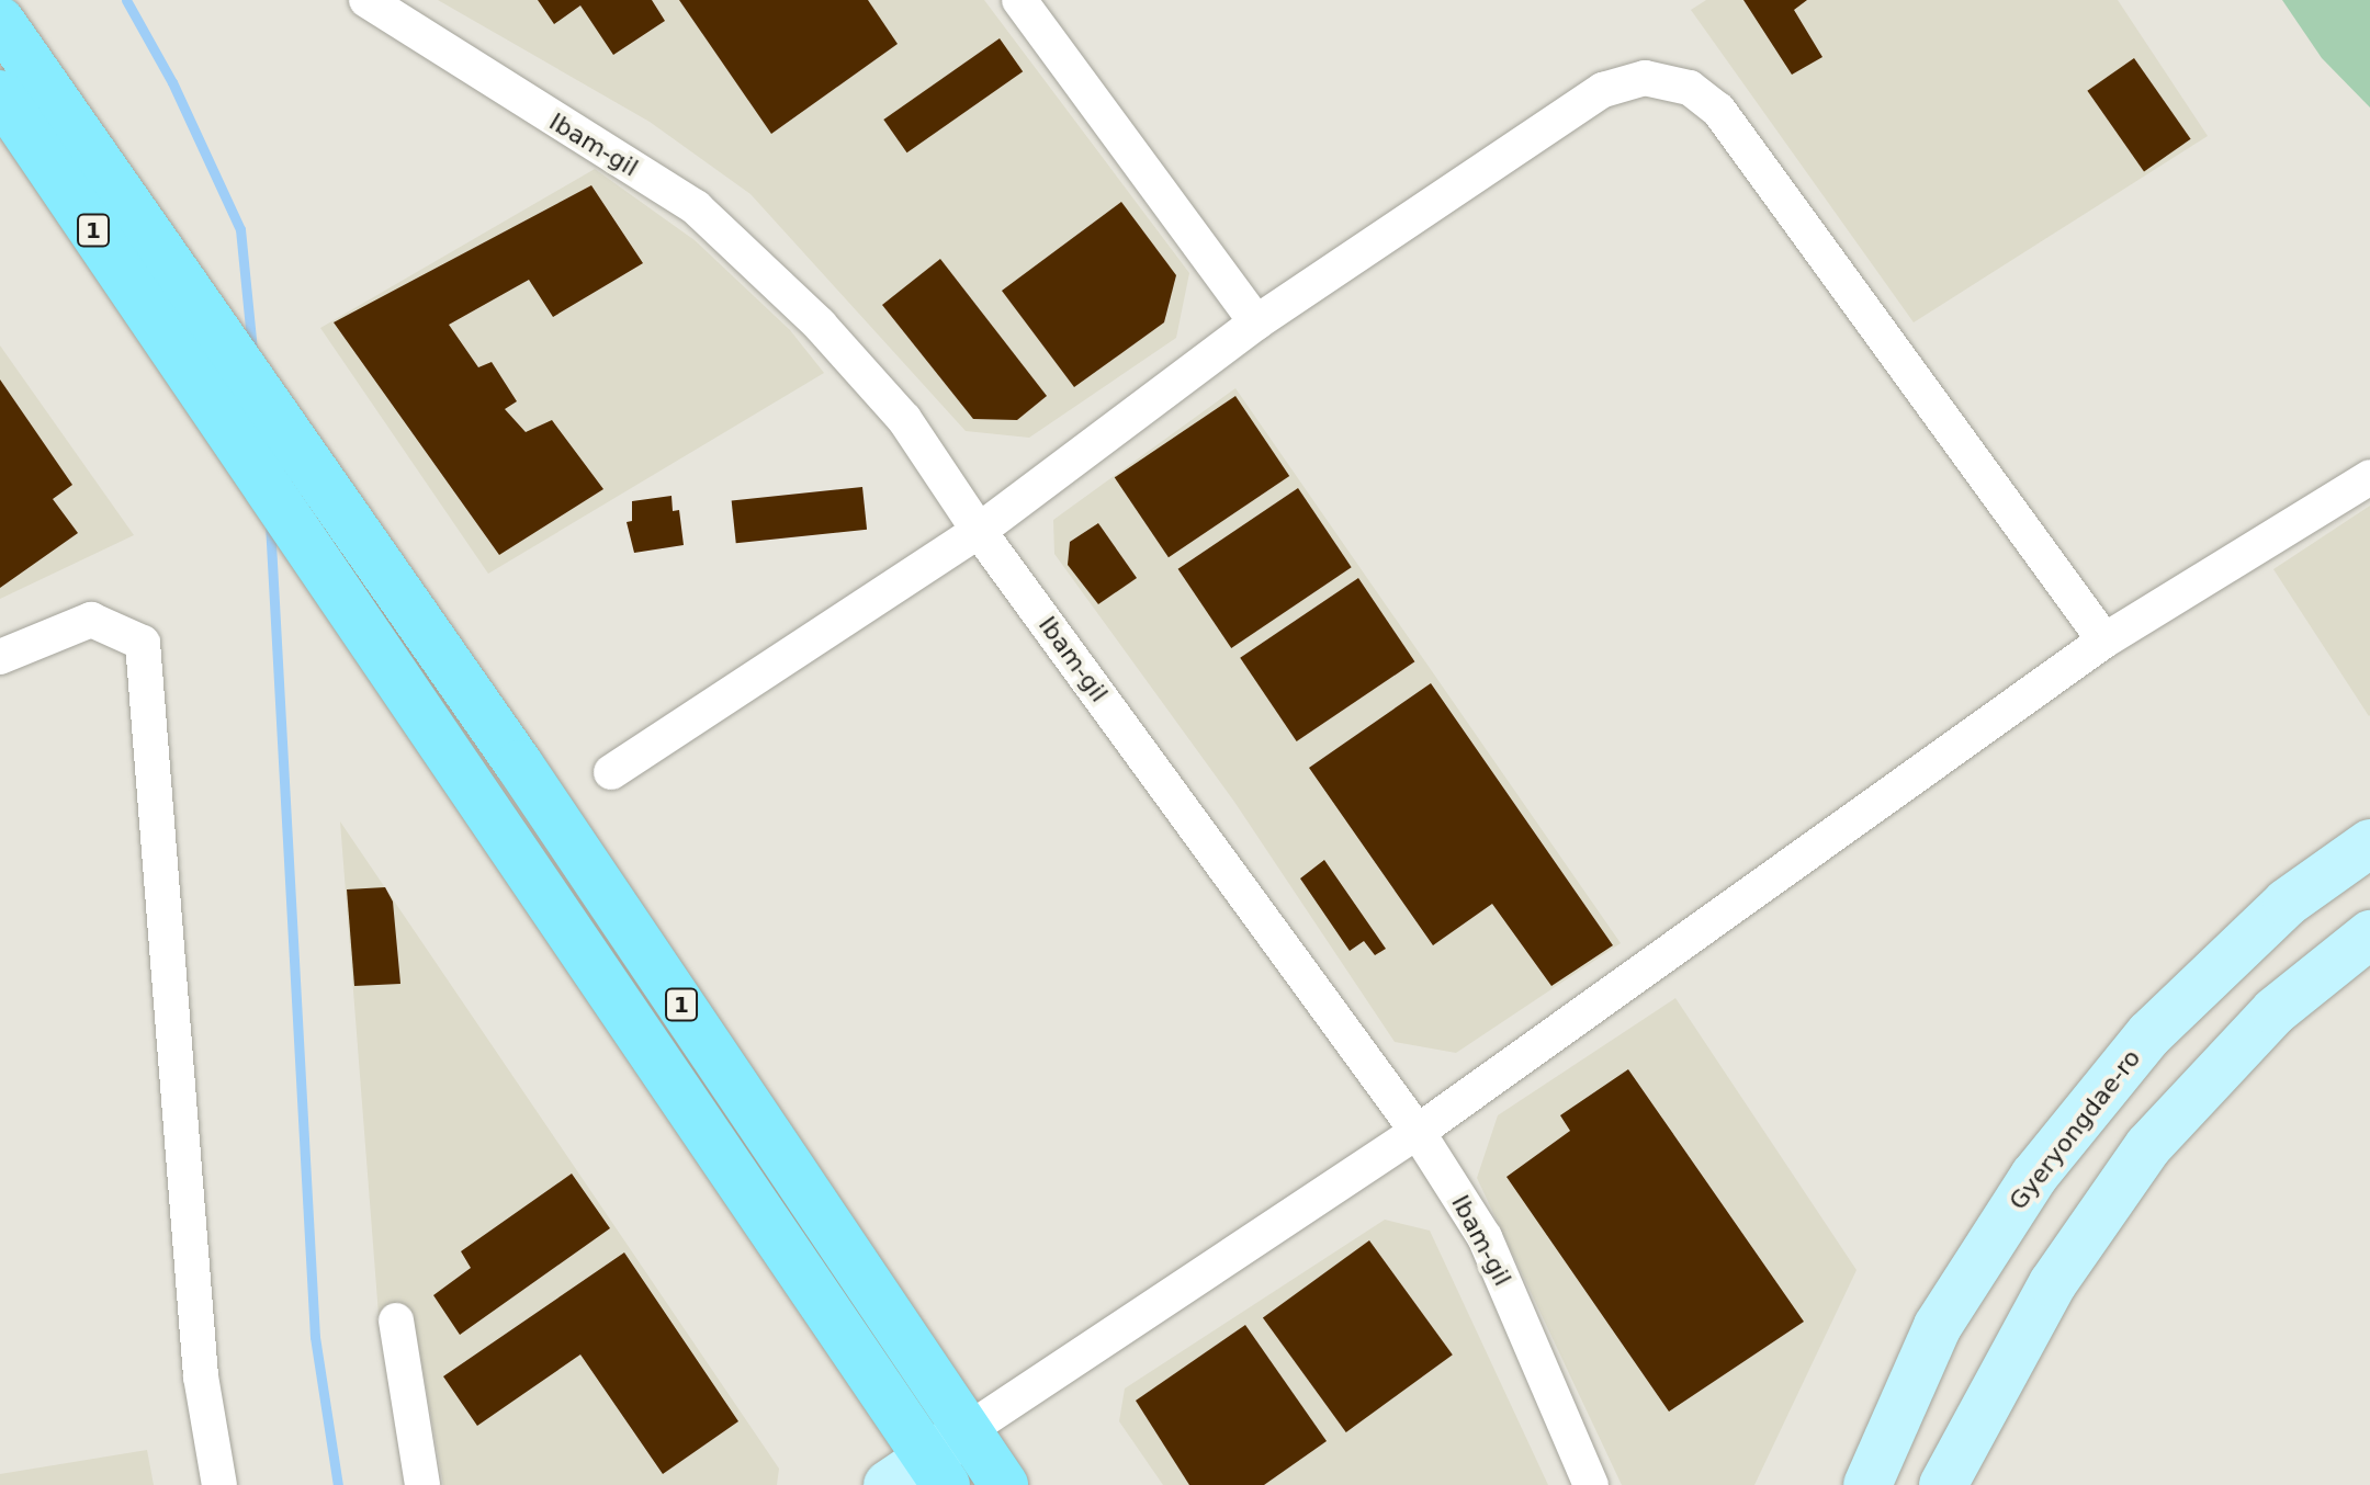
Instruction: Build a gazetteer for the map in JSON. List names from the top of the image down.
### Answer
{
  "streets": {
    "main road": ["1", "Gyeryongdae-ro"],
    "street": ["Ibam-gil"]
  }
}
